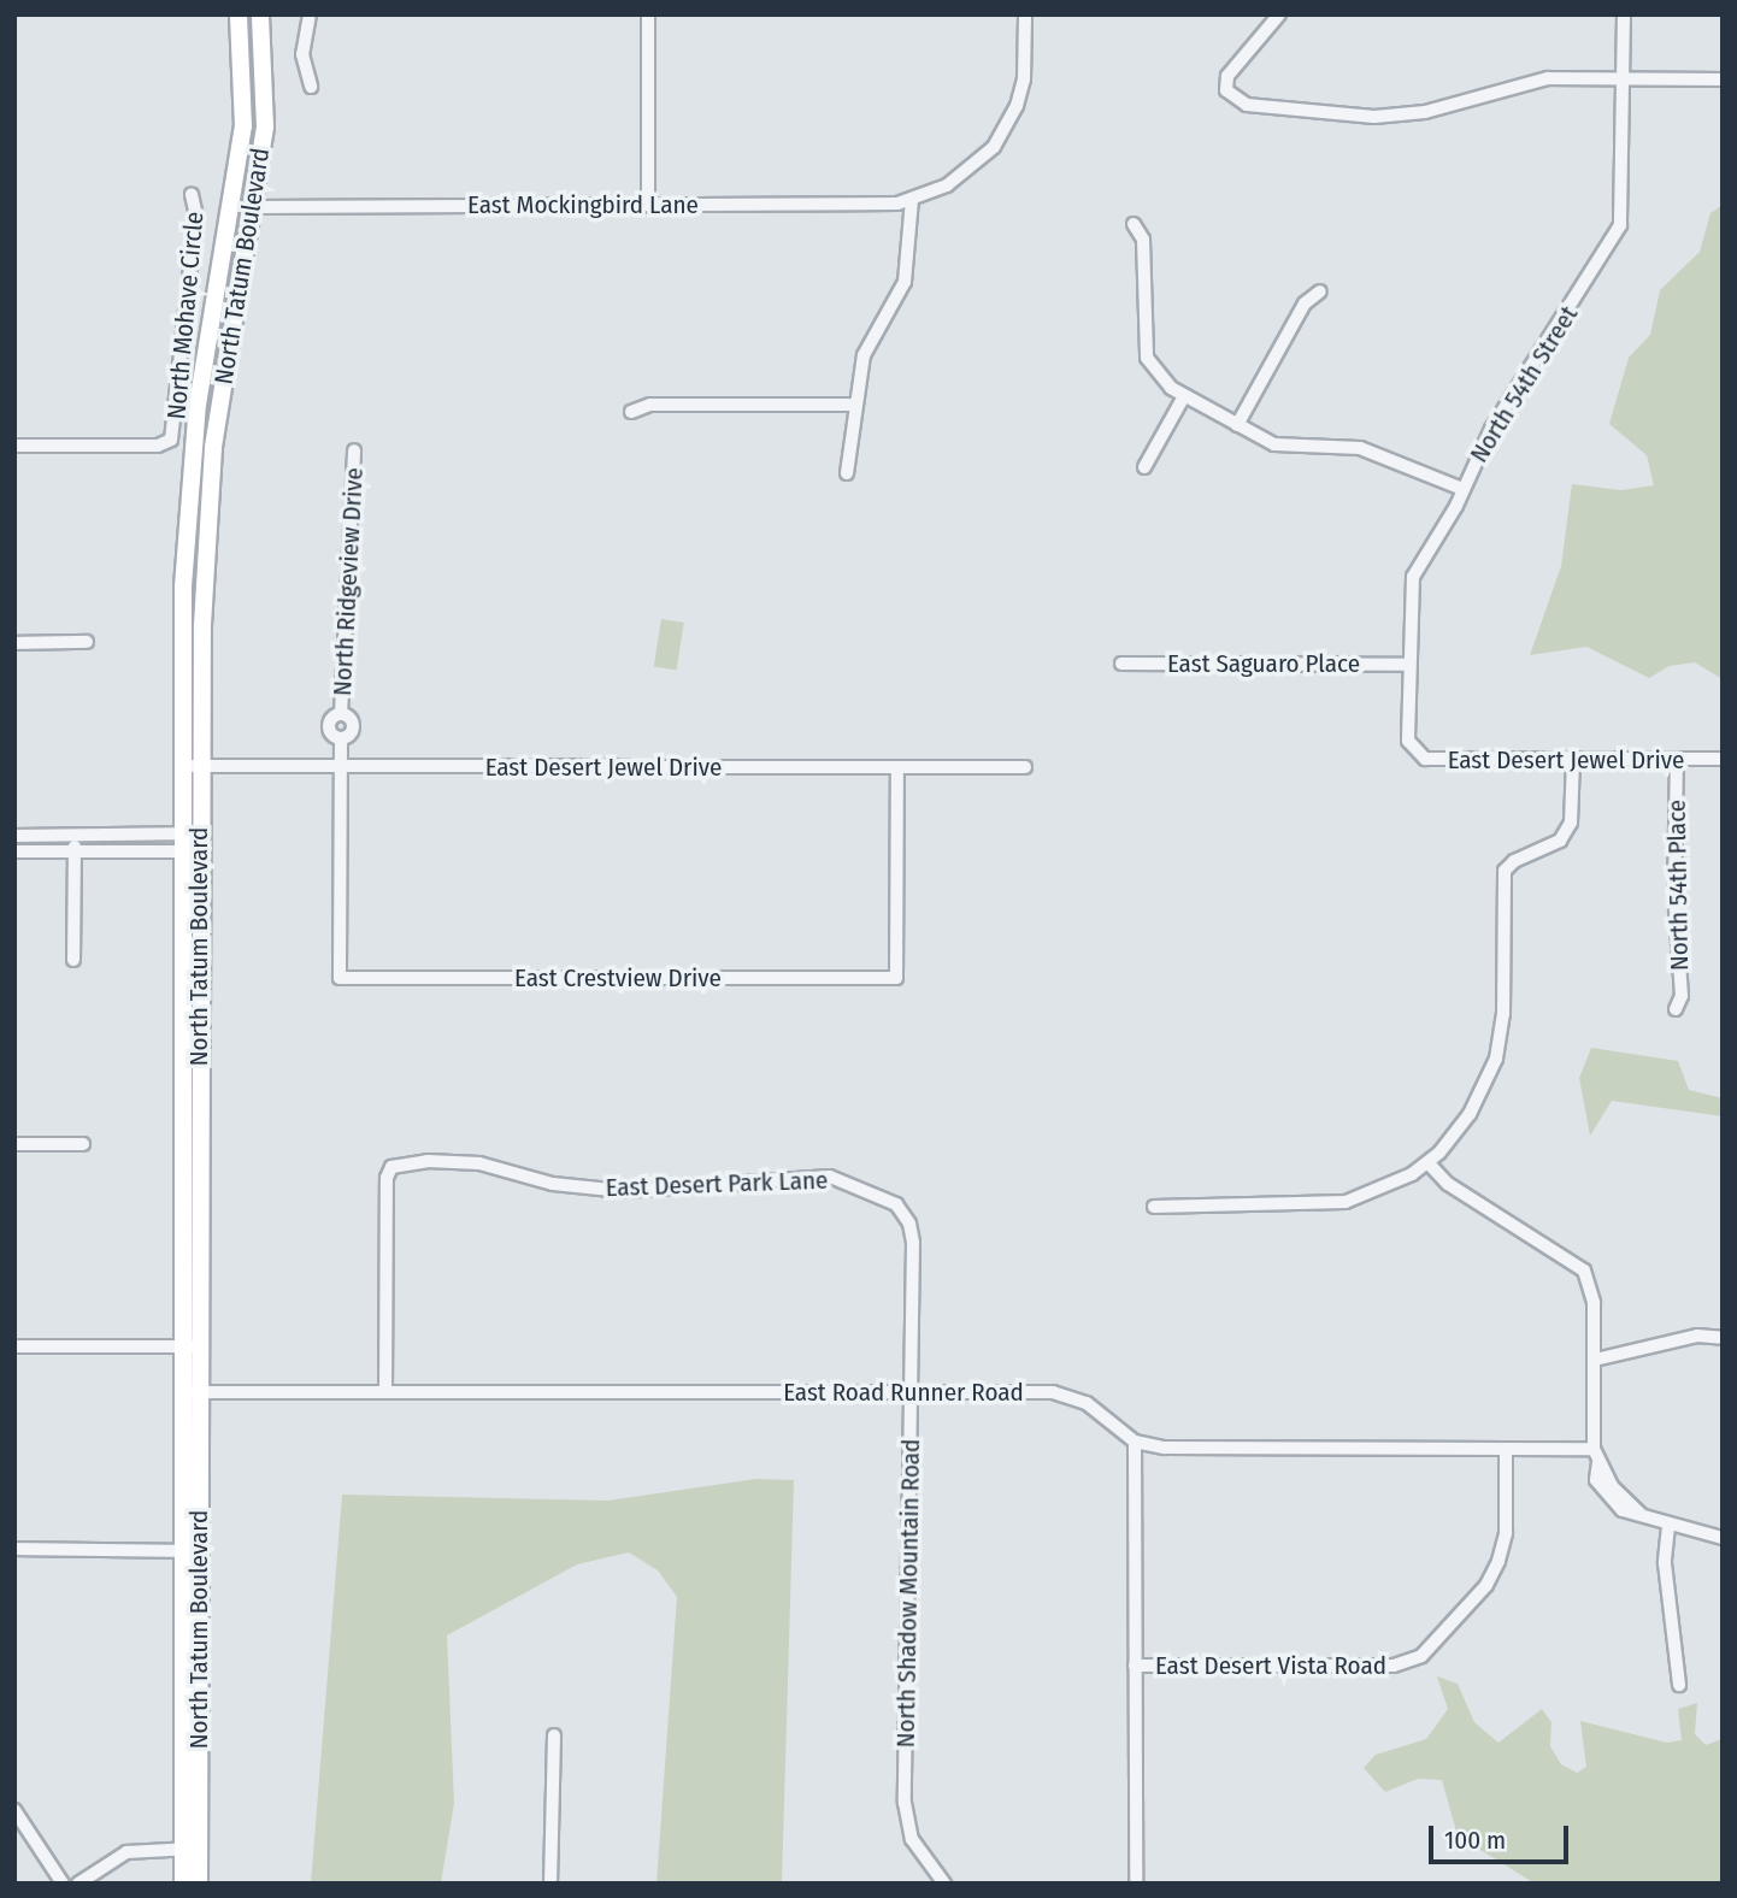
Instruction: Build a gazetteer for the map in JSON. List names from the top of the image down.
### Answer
{
  "streets": {
    "main road": ["North Tatum Boulevard"],
    "street": [
      "East Mockingbird Lane",
      "North Mohave Circle",
      "North 54th Street",
      "North Ridgeview Drive",
      "East Saguaro Place",
      "East Desert Jewel Drive",
      "North 54th Place",
      "East Crestview Drive",
      "East Desert Park Lane",
      "East Road Runner Road",
      "North Shadow Mountain Road",
      "East Desert Vista Road"
    ]
  },
  "crossings": [
    ["East Mockingbird Lane", "North Tatum Boulevard"],
    ["North Tatum Boulevard", "East Desert Jewel Drive"],
    ["North Tatum Boulevard", "East Road Runner Road"],
    ["North 54th Street", "East Saguaro Place"],
    ["North 54th Street", "East Desert Jewel Drive"],
    ["North Ridgeview Drive", "East Desert Jewel Drive"],
    ["North Ridgeview Drive", "East Crestview Drive"],
    ["East Desert Jewel Drive", "North 54th Place"],
    ["East Desert Jewel Drive", "East Crestview Drive"],
    ["East Desert Park Lane", "East Road Runner Road"],
    ["East Desert Park Lane", "North Shadow Mountain Road"],
    ["East Road Runner Road", "North Shadow Mountain Road"]
  ],
  "scale_bar": "100 m"
}
